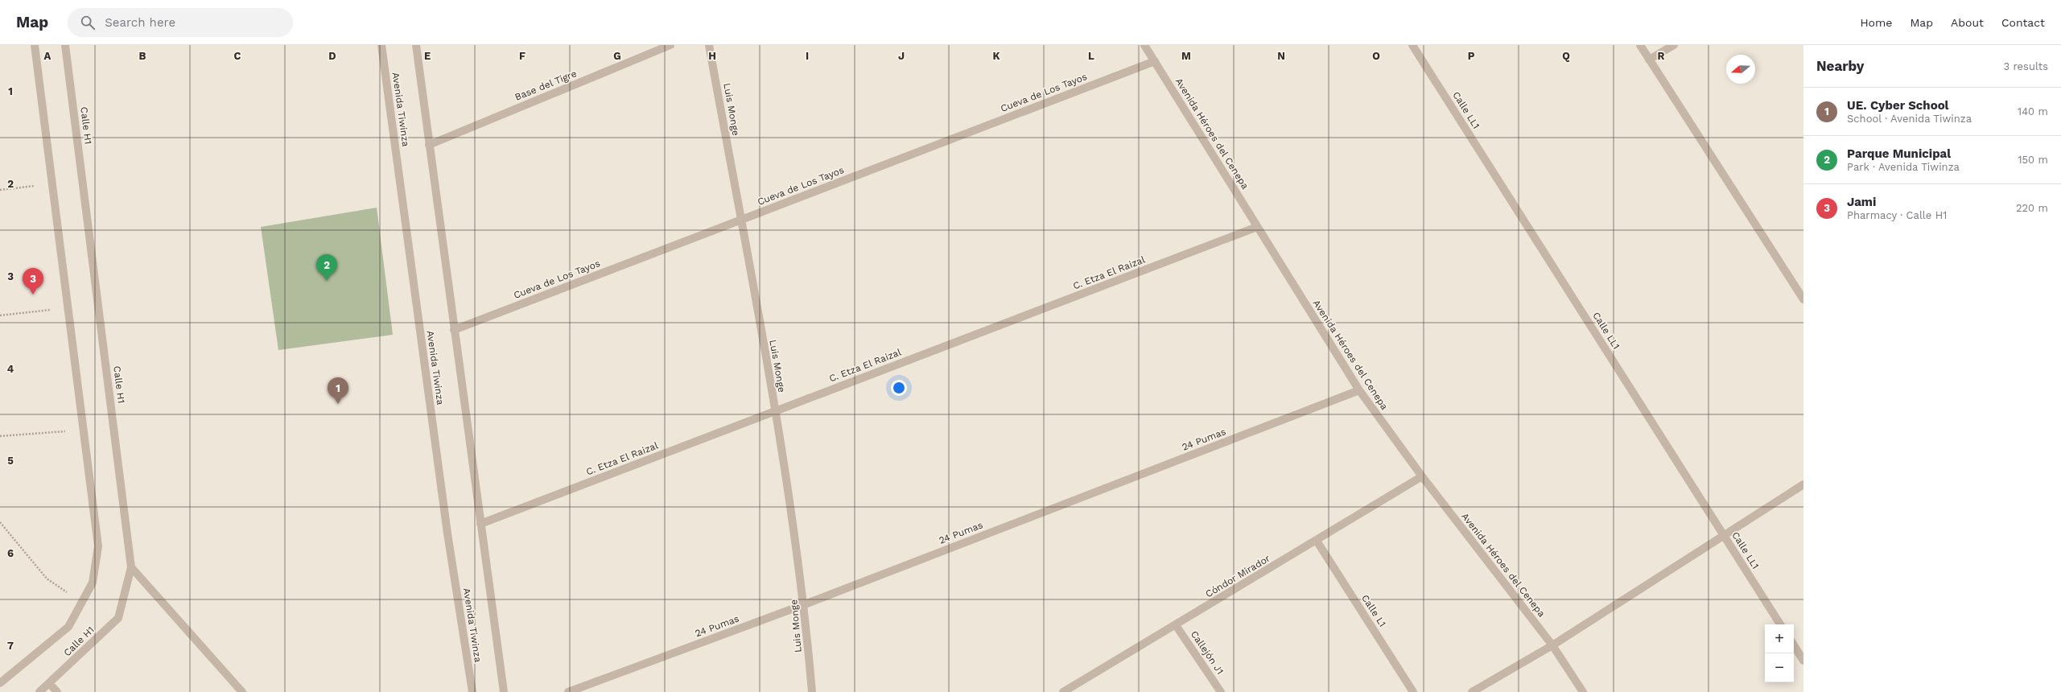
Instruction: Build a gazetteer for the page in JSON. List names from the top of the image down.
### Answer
{
  "streets": {
    "street": [
      "Base del Tigre",
      "Cueva de Los Tayos",
      "Avenida Tiwinza",
      "Luis Monge",
      "Calle LL1",
      "Calle H1",
      "Avenida Héroes del Cenepa",
      "C. Etza El Raizal",
      "24 Pumas",
      "Cóndor Mirador",
      "Calle L1",
      "Callejón J1"
    ]
  },
  "crossings": [
    ["Cueva de Los Tayos", "Luis Monge"],
    ["Cueva de Los Tayos", "Avenida Héroes del Cenepa"],
    ["Luis Monge", "C. Etza El Raizal"],
    ["Luis Monge", "24 Pumas"],
    ["Avenida Héroes del Cenepa", "C. Etza El Raizal"],
    ["Avenida Héroes del Cenepa", "24 Pumas"],
    ["Avenida Héroes del Cenepa", "Cóndor Mirador"],
    ["Cóndor Mirador", "Calle L1"],
    ["Cóndor Mirador", "Callejón J1"]
  ],
  "north": "left",
  "page": {
    "header": "Map",
    "search": "Search here",
    "nav": [
      "Home",
      "Map",
      "About",
      "Contact"
    ],
    "heading": ["Nearby", "3 results"],
    "list": [
      {
        "mark": "1",
        "name": "UE. Cyber School",
        "note": "School · Avenida Tiwinza",
        "value": "140 m"
      },
      {
        "mark": "2",
        "name": "Parque Municipal",
        "note": "Park · Avenida Tiwinza",
        "value": "150 m"
      },
      {
        "mark": "3",
        "name": "Jami",
        "note": "Pharmacy · Calle H1",
        "value": "220 m"
      }
    ],
    "pins": ["2", "3", "1"],
    "map_buttons": ["+", "−"]
  },
  "grid": {
    "columns": [
      "A",
      "B",
      "C",
      "D",
      "E",
      "F",
      "G",
      "H",
      "I",
      "J",
      "K",
      "L",
      "M",
      "N",
      "O",
      "P",
      "Q",
      "R"
    ],
    "rows": [
      "1",
      "2",
      "3",
      "4",
      "5",
      "6",
      "7"
    ]
  }
}
